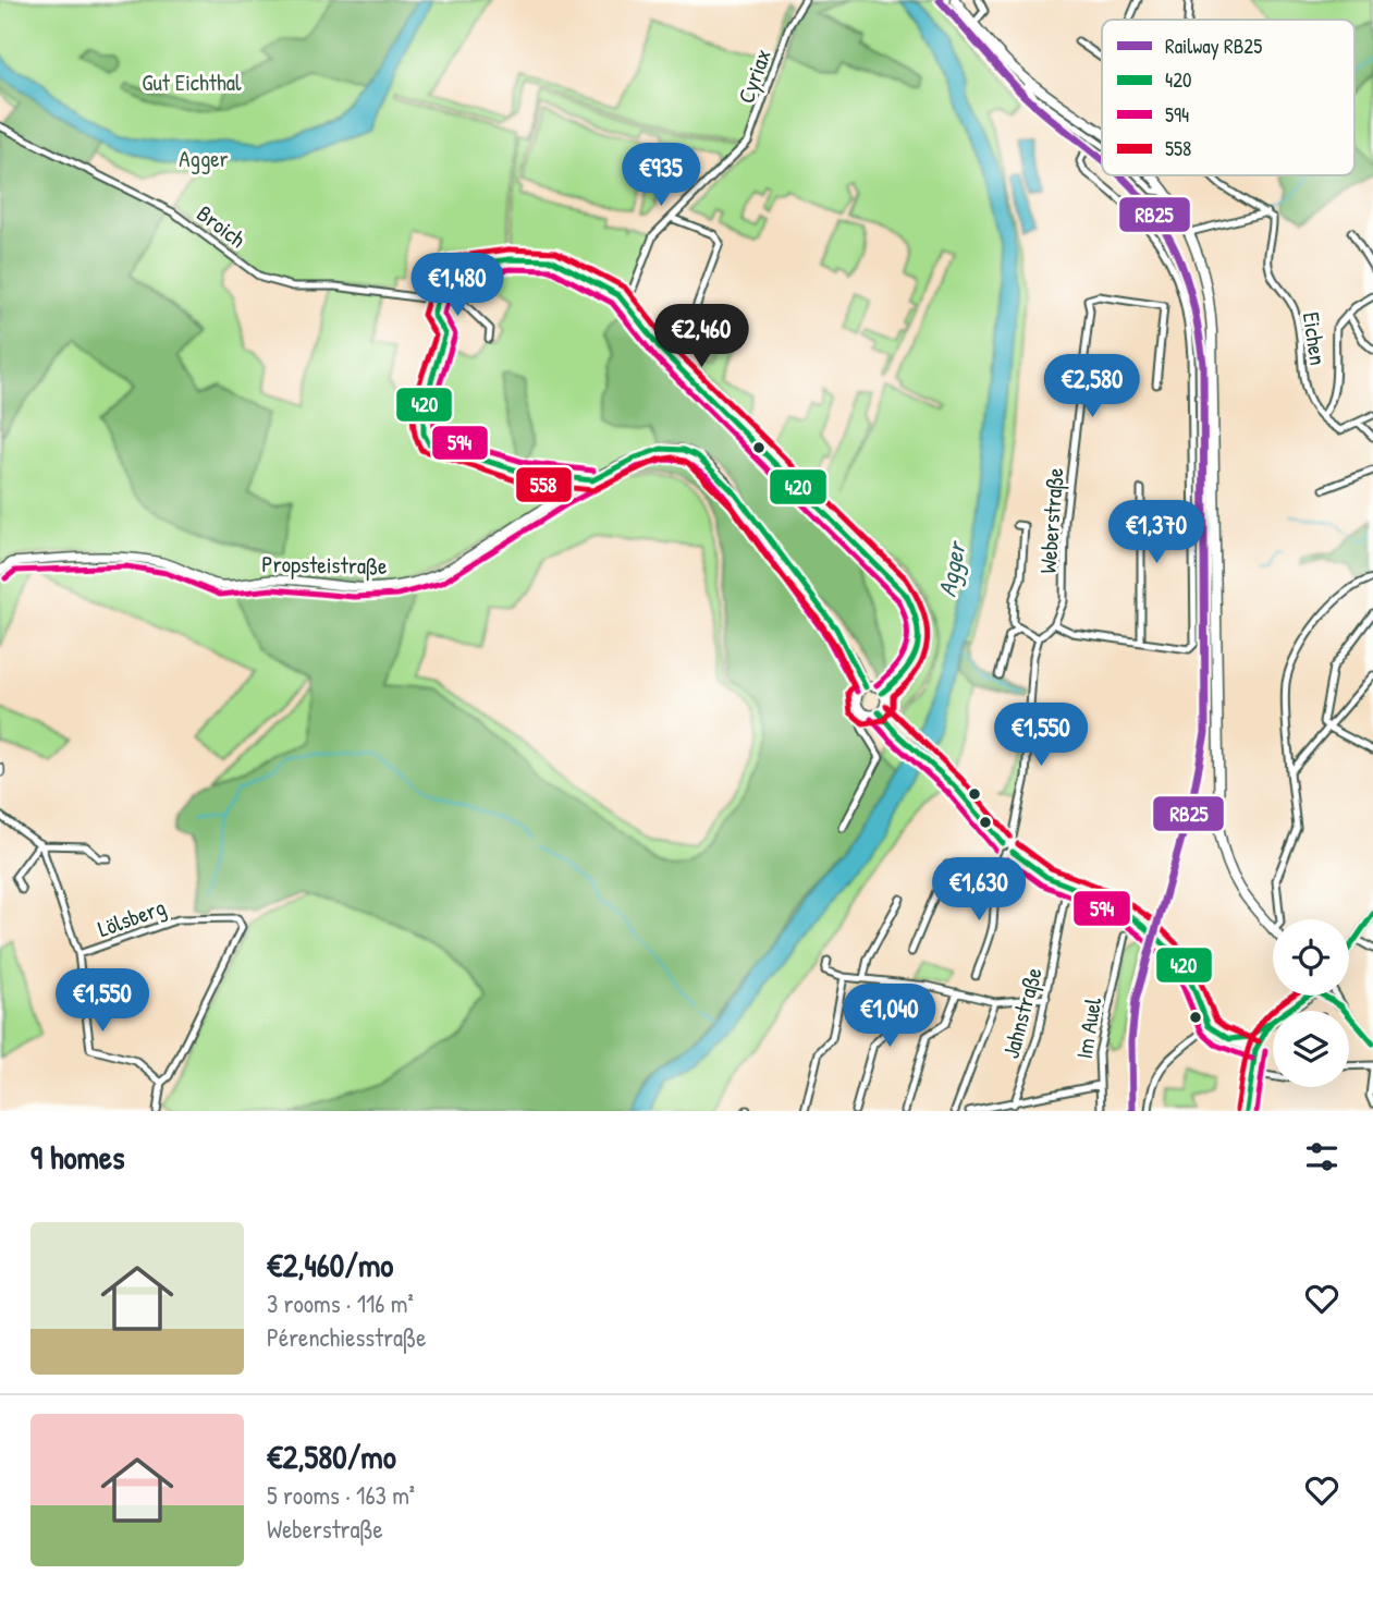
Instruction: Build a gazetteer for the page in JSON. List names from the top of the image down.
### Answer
{
  "streets": {
    "street": [
      "Cyriax",
      "Broich",
      "Eichen",
      "Weberstraße",
      "Propsteistraße",
      "Lölsberg",
      "Jahnstraße",
      "Im Auel"
    ]
  },
  "crossings": [
    ["Jahnstraße", "Im Auel"]
  ],
  "water": ["Agger"],
  "parks": ["Gut Eichthal", "Agger"],
  "lines": [
    "rail line RB25",
    "transit line 558",
    "transit line 420",
    "transit line 594"
  ],
  "legend": [
    "Railway RB25",
    "420",
    "594",
    "558"
  ],
  "page": {
    "price": [
      "€935",
      "€1,480",
      "€2,460",
      "€2,580",
      "€1,370",
      "€1,550",
      "€1,630",
      "€1,550",
      "€1,040"
    ],
    "heading": "9 homes",
    "list": [
      {
        "name": "€2,460/mo",
        "note": "3 rooms · 116 m² · Pérenchiesstraße"
      },
      {
        "name": "€2,580/mo",
        "note": "5 rooms · 163 m² · Weberstraße"
      }
    ]
  }
}
